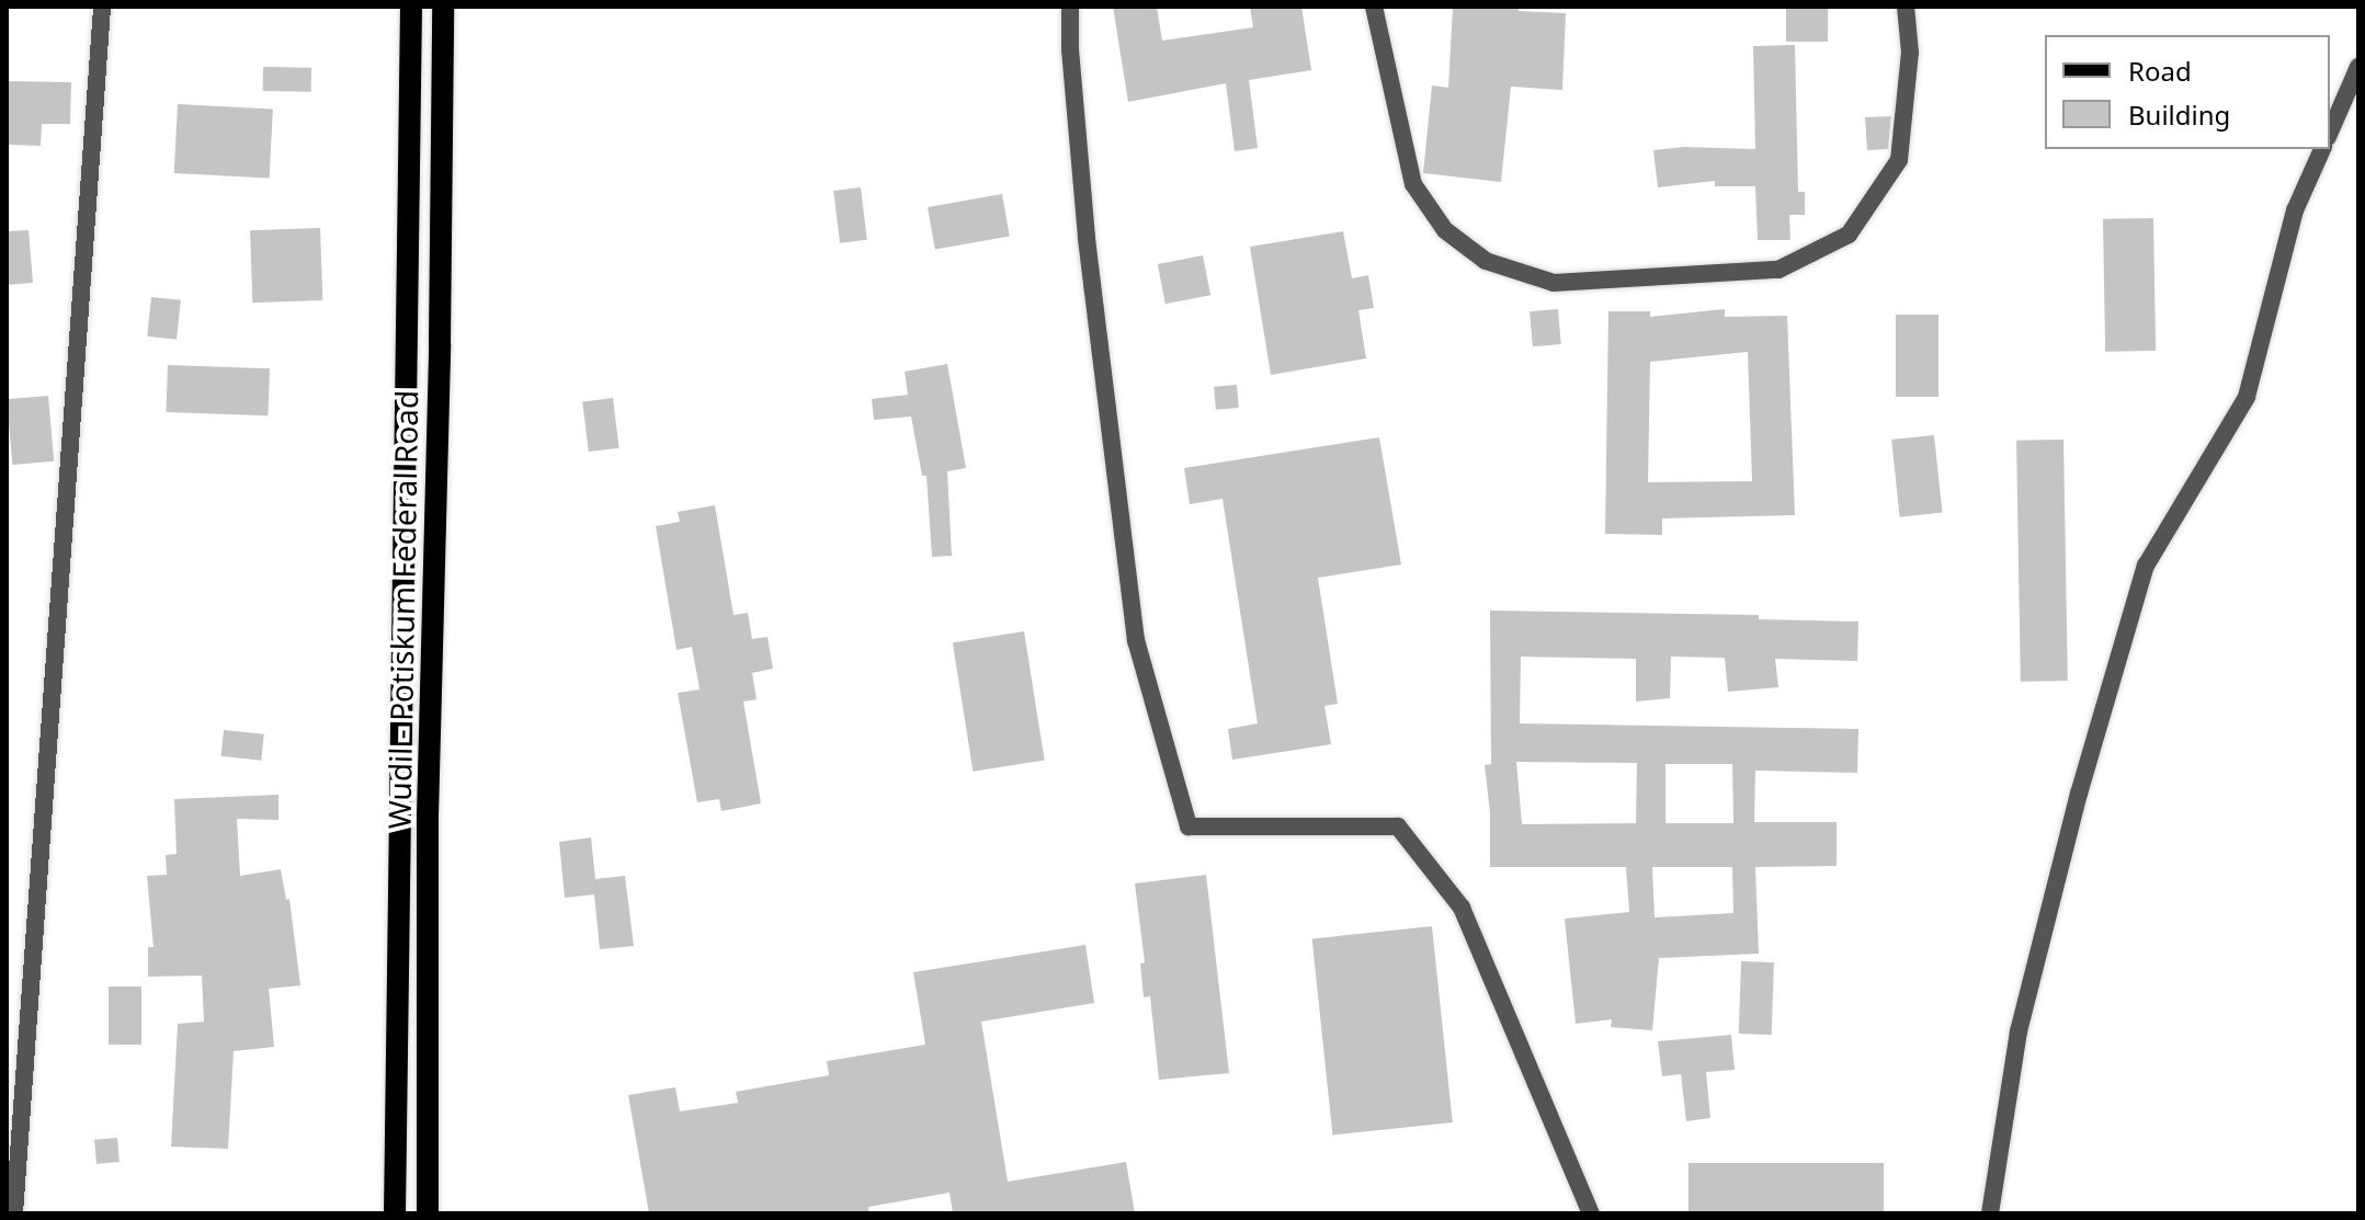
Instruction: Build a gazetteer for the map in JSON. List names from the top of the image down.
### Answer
{
  "streets": {
    "main road": ["Wudil - Potiskum Federal Road"]
  },
  "legend": ["Road", "Building"]
}
